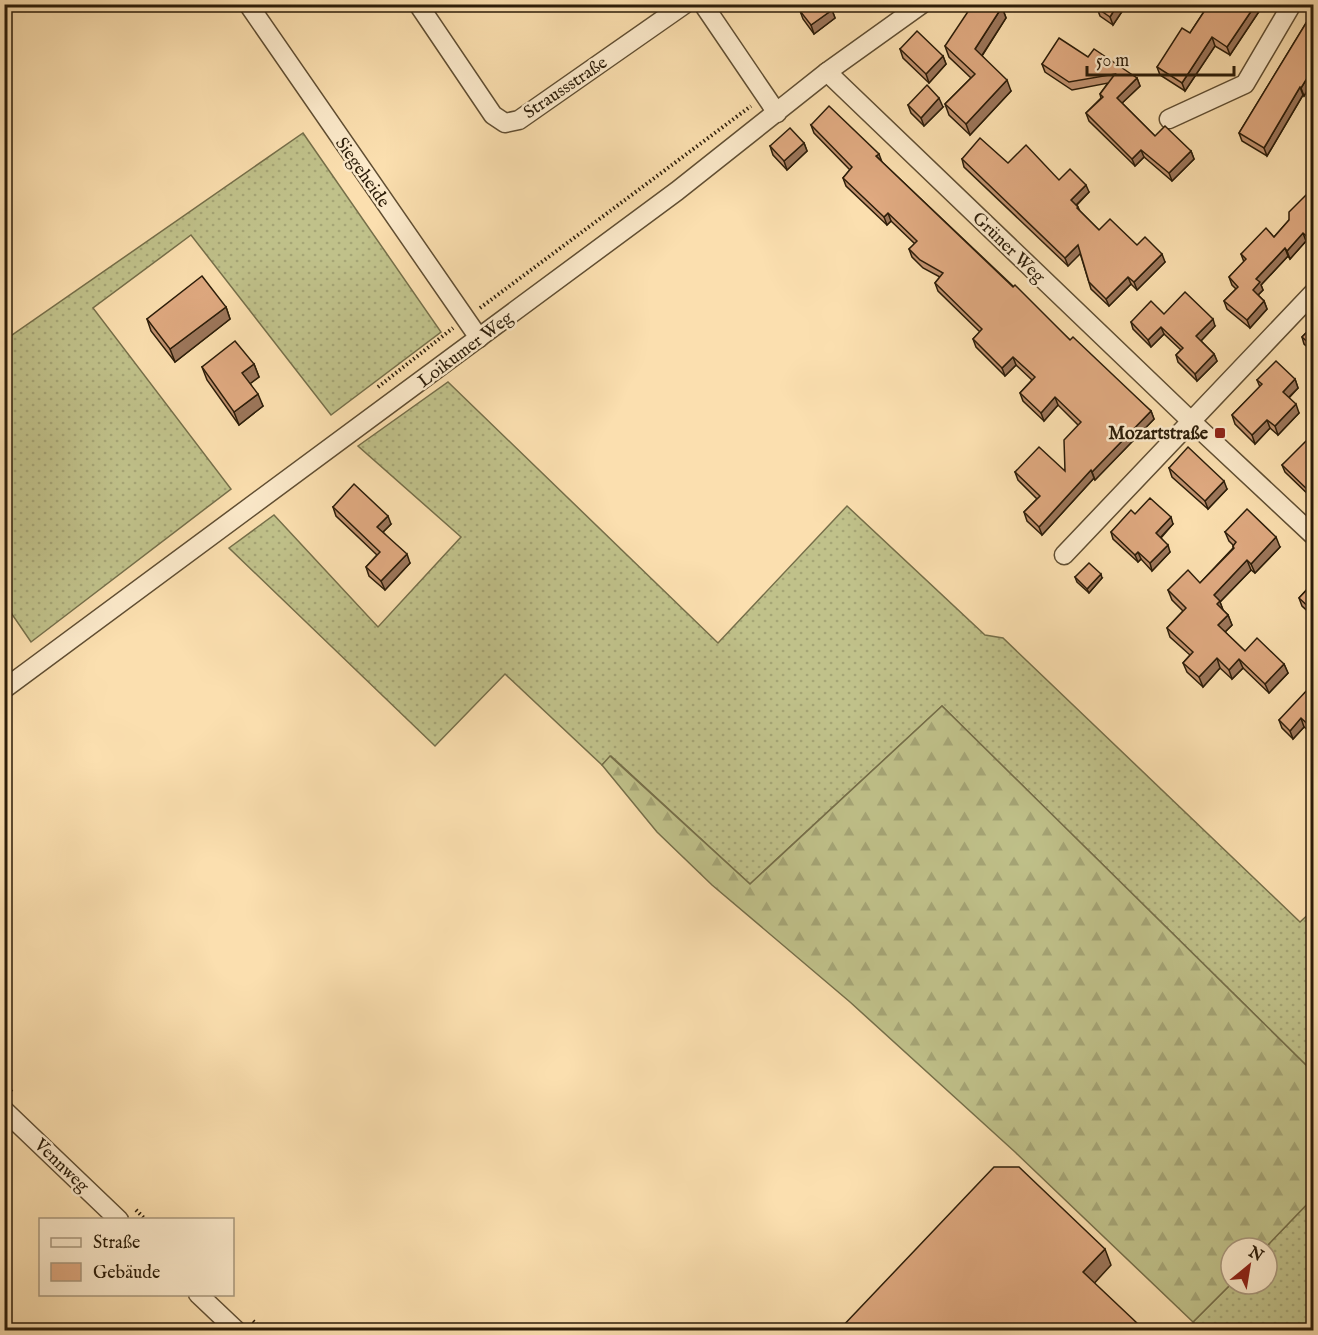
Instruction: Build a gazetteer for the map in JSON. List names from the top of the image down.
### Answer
{
  "streets": {
    "street": [
      "Straussstraße",
      "Siegeheide",
      "Grüner Weg",
      "Loikumer Weg",
      "Vennweg"
    ]
  },
  "crossings": [
    ["Siegeheide", "Loikumer Weg"],
    ["Grüner Weg", "Loikumer Weg"]
  ],
  "places": {
    "transit": ["Mozartstraße"]
  },
  "legend": ["Straße", "Gebäude"],
  "scale_bar": "50 m",
  "north": "top right"
}
